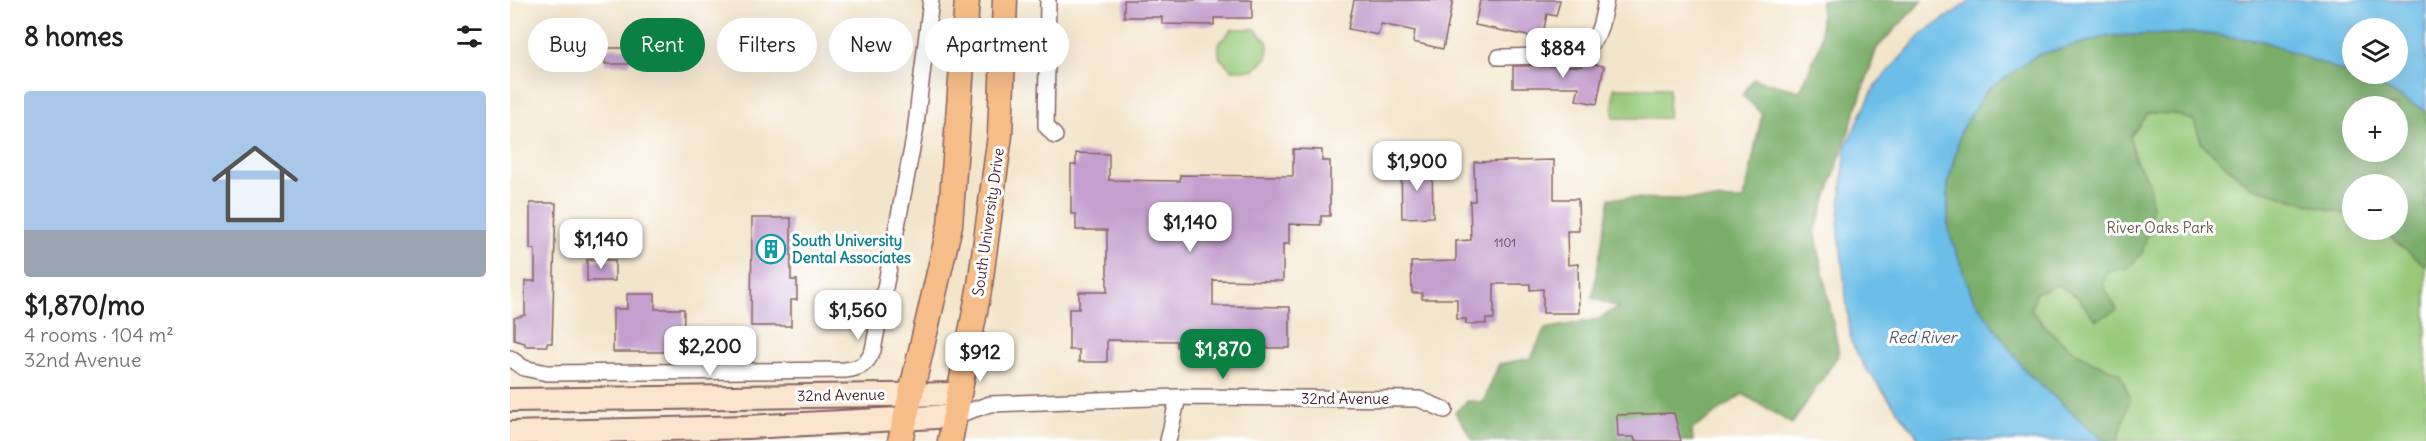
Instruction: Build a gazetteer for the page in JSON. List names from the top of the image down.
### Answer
{
  "streets": {
    "main road": ["South University Drive", "32nd Avenue"]
  },
  "crossings": [
    ["South University Drive", "32nd Avenue"]
  ],
  "water": ["Red River"],
  "parks": ["River Oaks Park"],
  "places": {
    "building": ["South University Dental Associates"]
  },
  "house_numbers": ["1101"],
  "page": {
    "heading": "8 homes",
    "map_buttons": ["+", "−"],
    "chip": [
      "Buy",
      "Rent",
      "Filters",
      "New",
      "Apartment"
    ],
    "price": [
      "$884",
      "$1,900",
      "$1,140",
      "$1,140",
      "$1,560",
      "$2,200",
      "$1,870",
      "$912"
    ],
    "list": [
      {
        "name": "$1,870/mo",
        "note": "4 rooms · 104 m² · 32nd Avenue"
      }
    ]
  }
}
